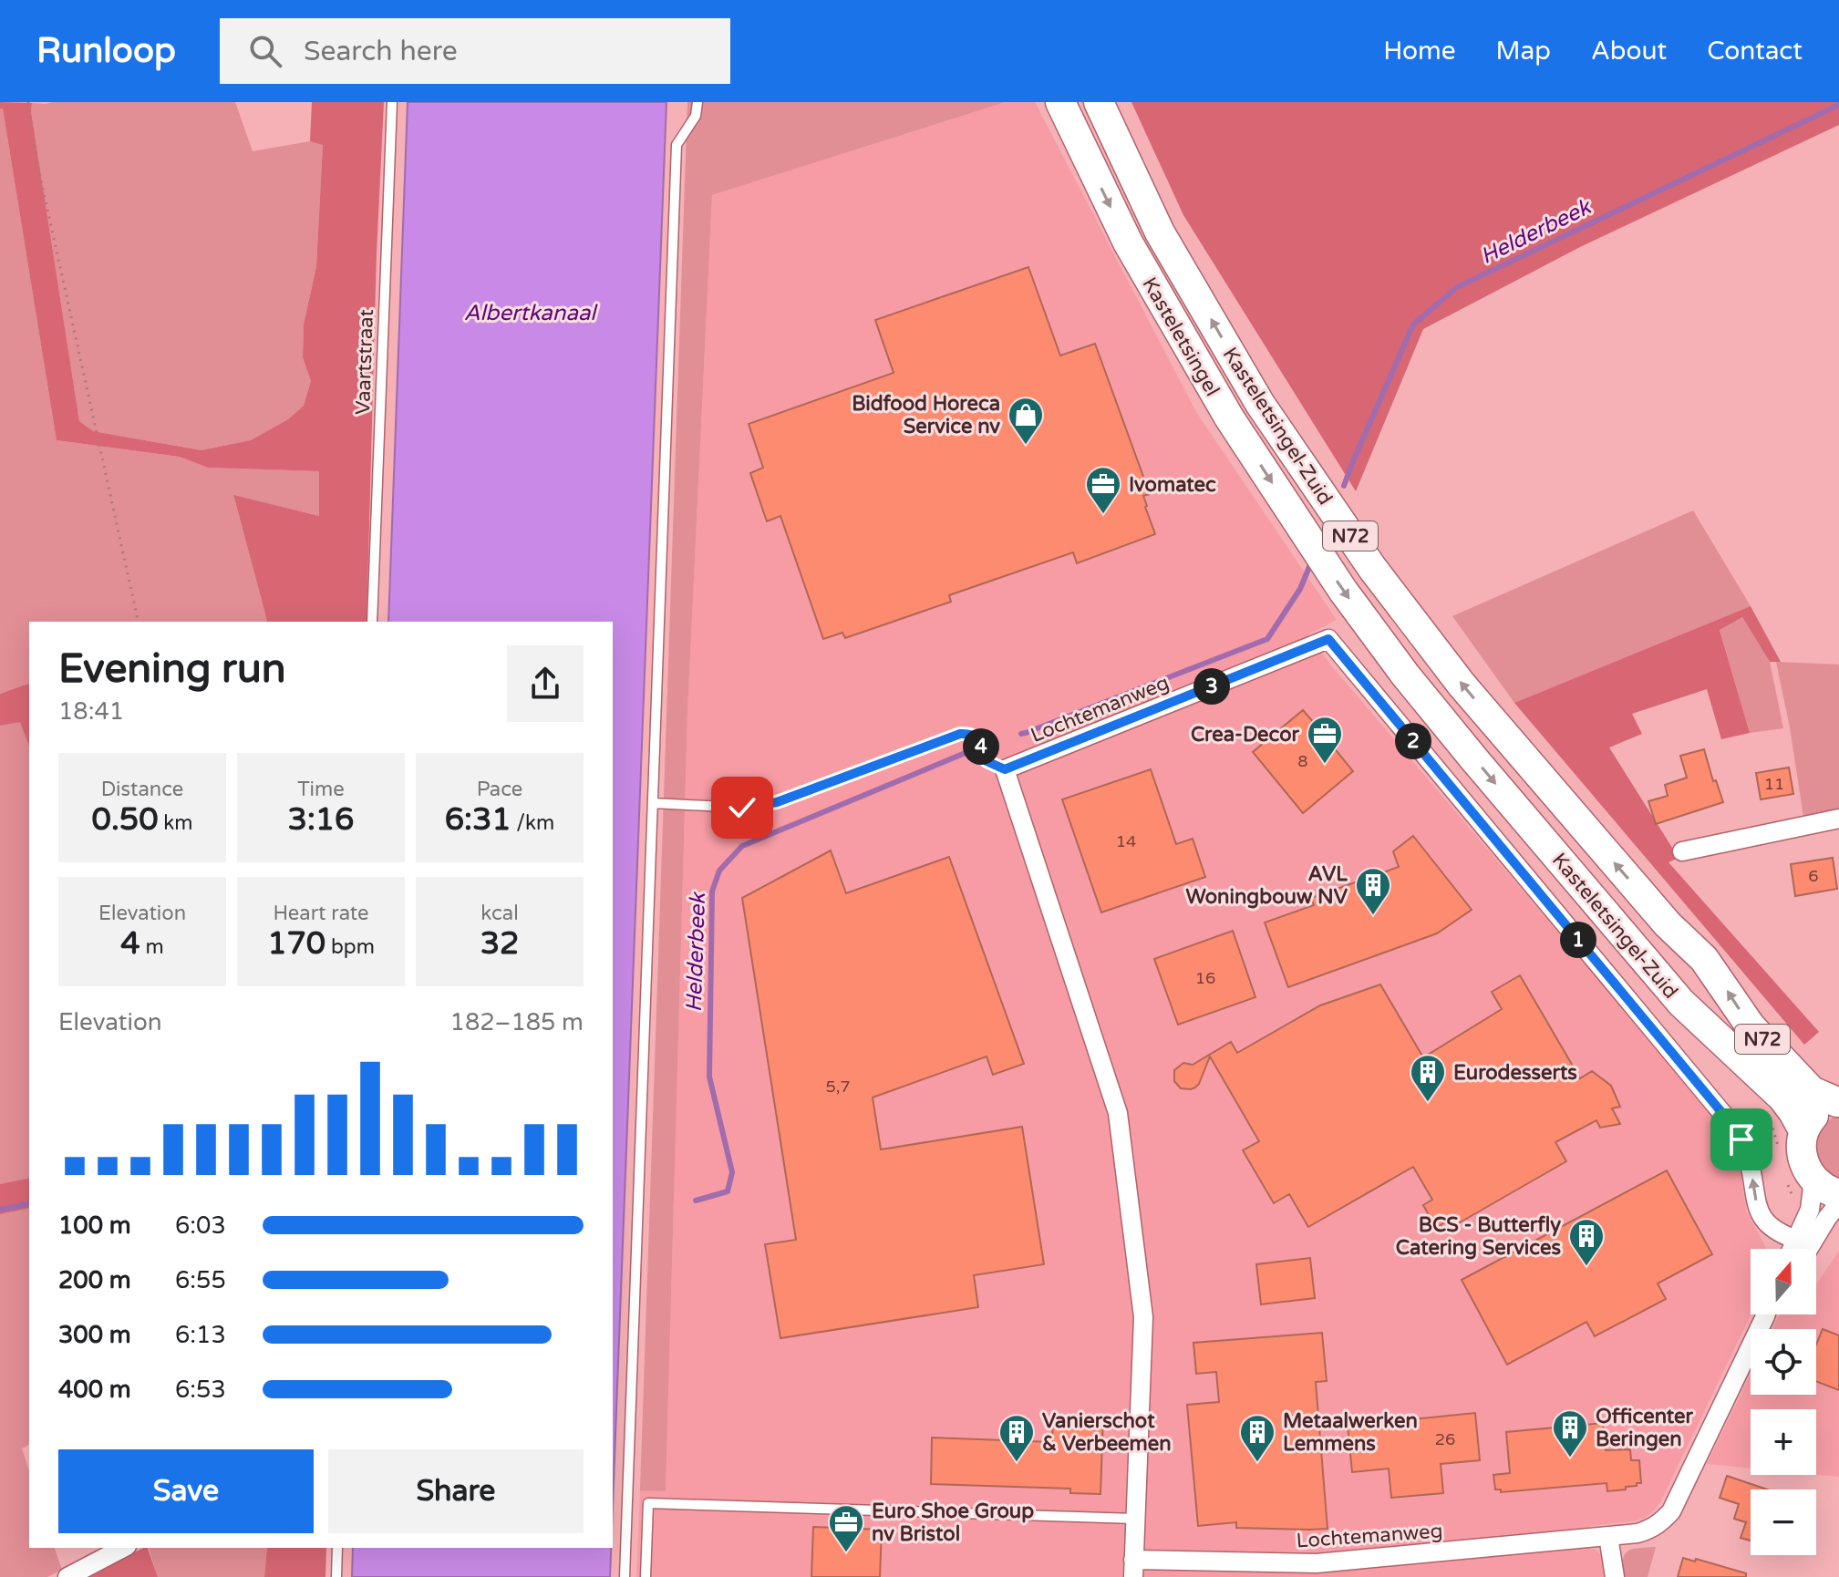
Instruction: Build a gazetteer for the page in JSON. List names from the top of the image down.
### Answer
{
  "streets": {
    "main road": ["Kasteletsingel", "Kasteletsingel-Zuid", "N72"],
    "street": ["Lochtemanweg"],
    "lane": ["Vaartstraat"]
  },
  "crossings": [
    ["Kasteletsingel", "Kasteletsingel-Zuid"],
    ["Kasteletsingel-Zuid", "N72"]
  ],
  "one_way": ["Kasteletsingel"],
  "water": ["Helderbeek", "Albertkanaal"],
  "places": {
    "shop": ["Bidfood Horeca Service nv"],
    "office": ["Ivomatec", "Crea-Decor", "Euro Shoe Group nv Bristol"],
    "building": [
      "AVL Woningbouw NV",
      "Eurodesserts",
      "BCS - Butterfly Catering Services",
      "Officenter Beringen",
      "Vanierschot & Verbeemen",
      "Metaalwerken Lemmens"
    ]
  },
  "house_numbers": [
    "8",
    "11",
    "14",
    "6",
    "16",
    "5,7",
    "26"
  ],
  "north": "top",
  "page": {
    "header": "Runloop",
    "search": "Search here",
    "nav": [
      "Home",
      "Map",
      "About",
      "Contact"
    ],
    "heading": ["Evening run", "18:41"],
    "pins": [
      "3",
      "2",
      "4",
      "1"
    ],
    "stats": [
      ["Distance", "0.50 km"],
      ["Time", "3:16"],
      ["Pace", "6:31 /km"],
      ["Elevation", "4 m"],
      ["Heart rate", "170 bpm"],
      ["kcal", "32"]
    ],
    "chart": ["Elevation", "182–185 m"],
    "list": [
      {
        "name": "100 m",
        "note": "6:03"
      },
      {
        "name": "200 m",
        "note": "6:55"
      },
      {
        "name": "300 m",
        "note": "6:13"
      },
      {
        "name": "400 m",
        "note": "6:53"
      }
    ],
    "map_buttons": ["+", "−"],
    "buttons": ["Save", "Share"]
  }
}
